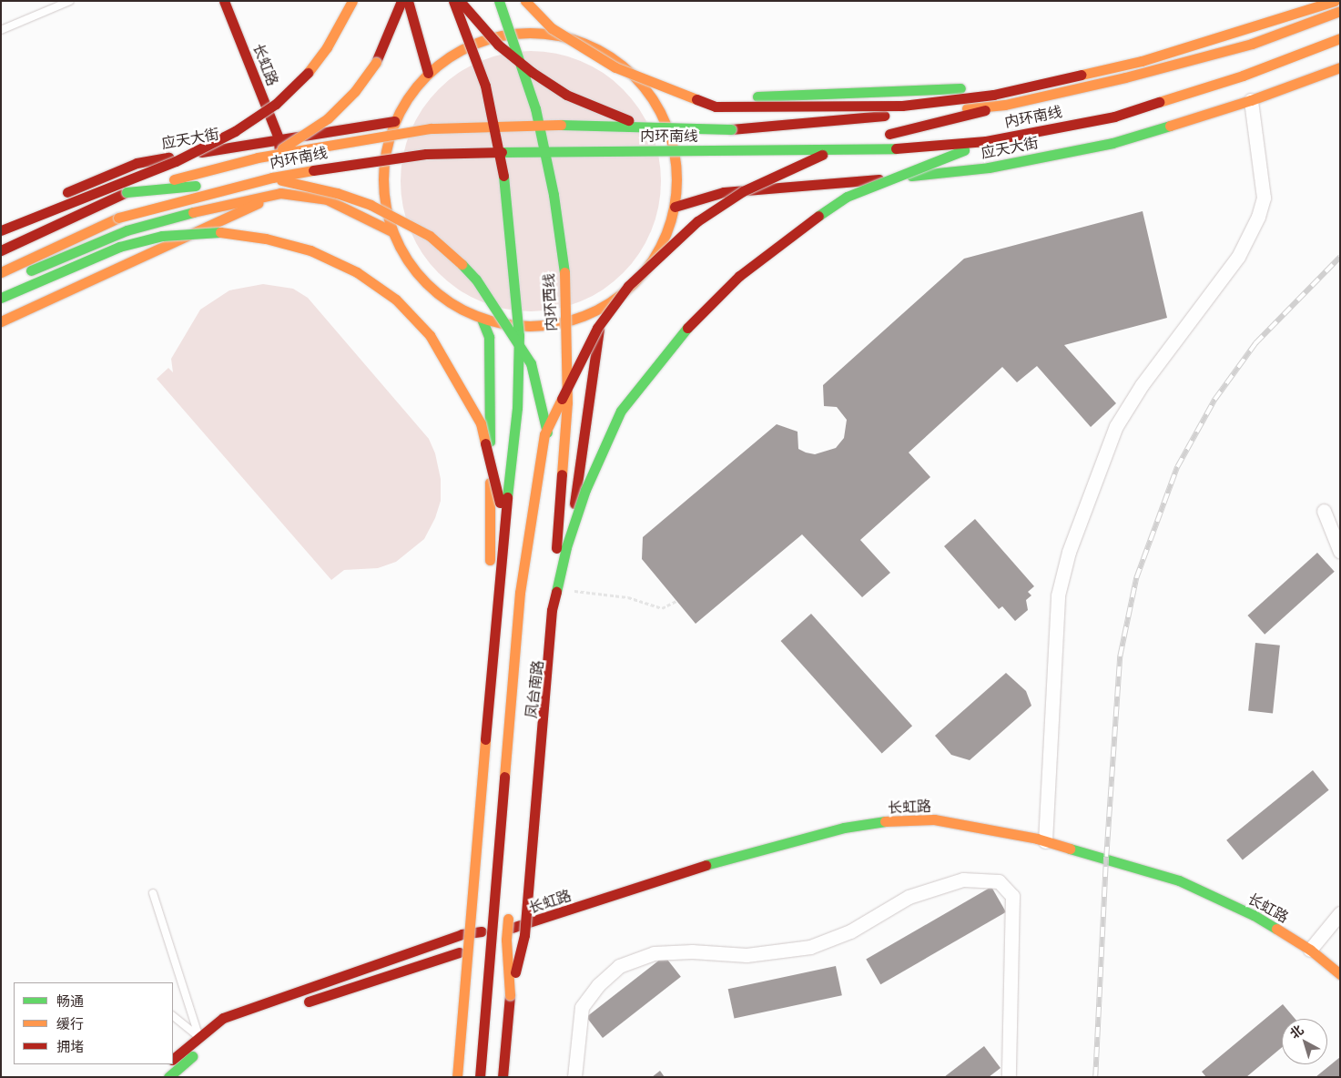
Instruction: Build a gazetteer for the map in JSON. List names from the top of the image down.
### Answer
{
  "streets": {
    "main road": [
      "长虹路",
      "内环南线",
      "应天大街",
      "内环西线",
      "凤台南路"
    ]
  },
  "crossings": [
    ["长虹路", "应天大街"],
    ["长虹路", "凤台南路"]
  ],
  "legend": ["畅通", "缓行", "拥堵"],
  "north": "top left"
}
